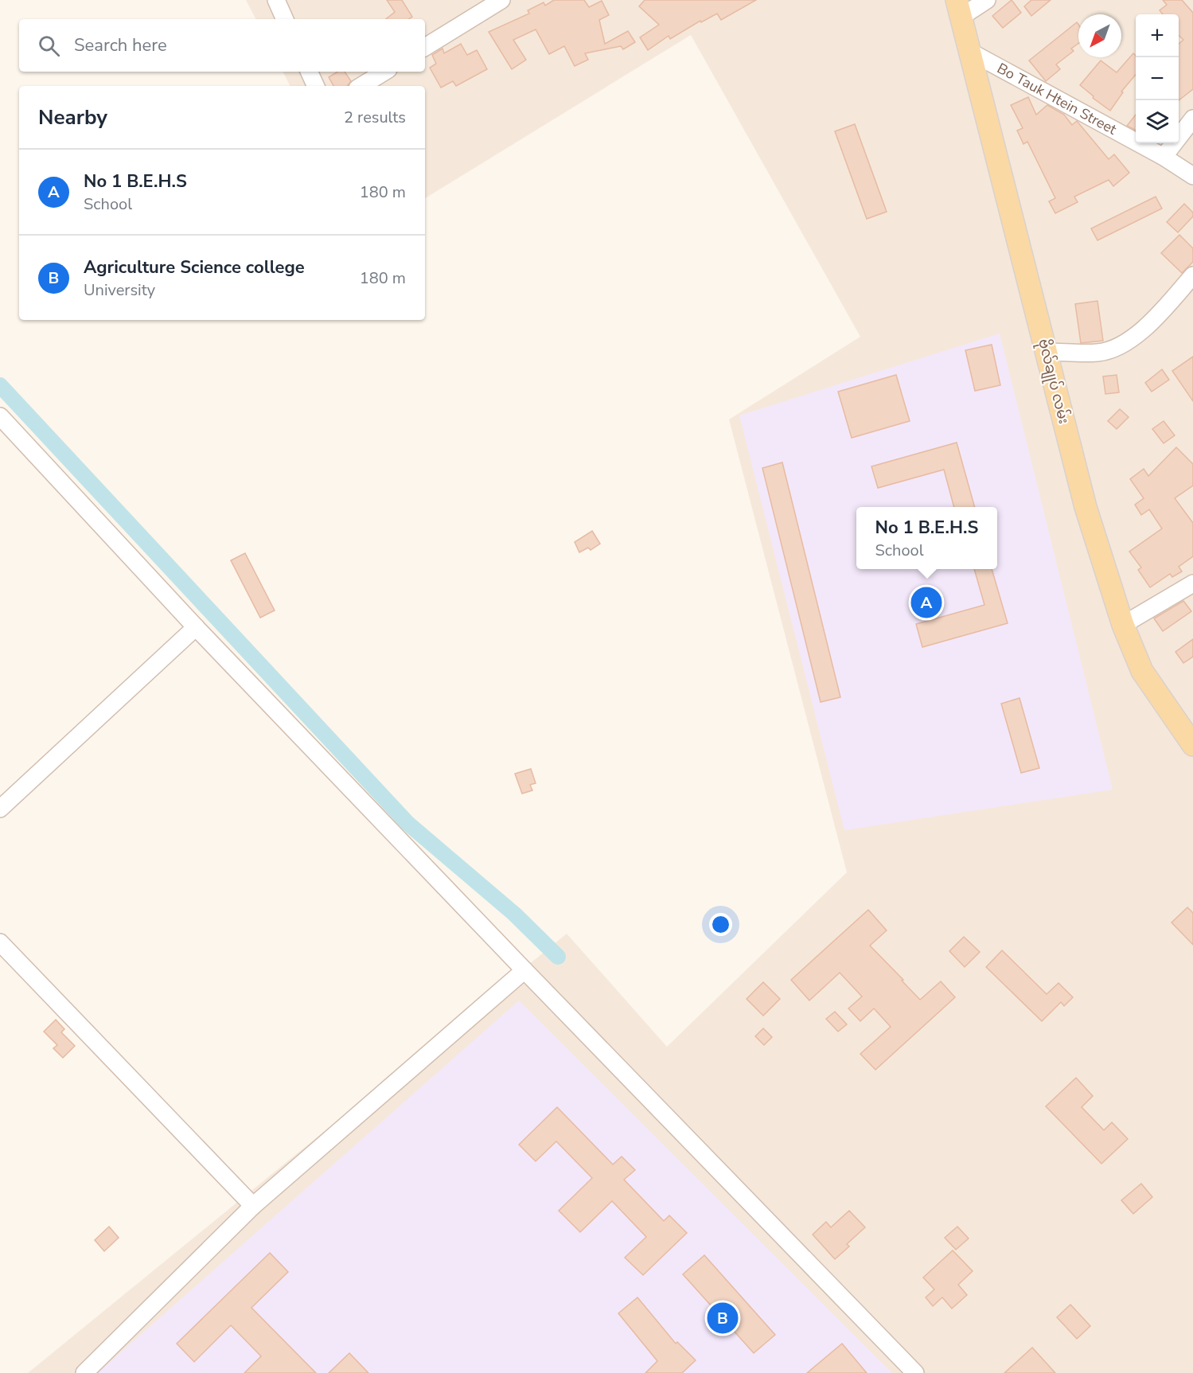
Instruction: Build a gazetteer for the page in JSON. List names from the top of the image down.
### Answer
{
  "streets": {
    "main road": ["ဗိုလ်ချုပ် လမ်း"],
    "street": ["Bo Tauk Htein Street"]
  },
  "crossings": [
    ["Bo Tauk Htein Street", "ဗိုလ်ချုပ် လမ်း"]
  ],
  "north": "bottom left",
  "page": {
    "map_buttons": ["+", "−"],
    "search": "Search here",
    "heading": ["Nearby", "2 results"],
    "list": [
      {
        "mark": "A",
        "name": "No 1 B.E.H.S",
        "note": "School",
        "value": "180 m"
      },
      {
        "mark": "B",
        "name": "Agriculture Science college",
        "note": "University",
        "value": "180 m"
      }
    ],
    "popup": ["No 1 B.E.H.S", "School"],
    "pins": ["A", "B"]
  }
}
